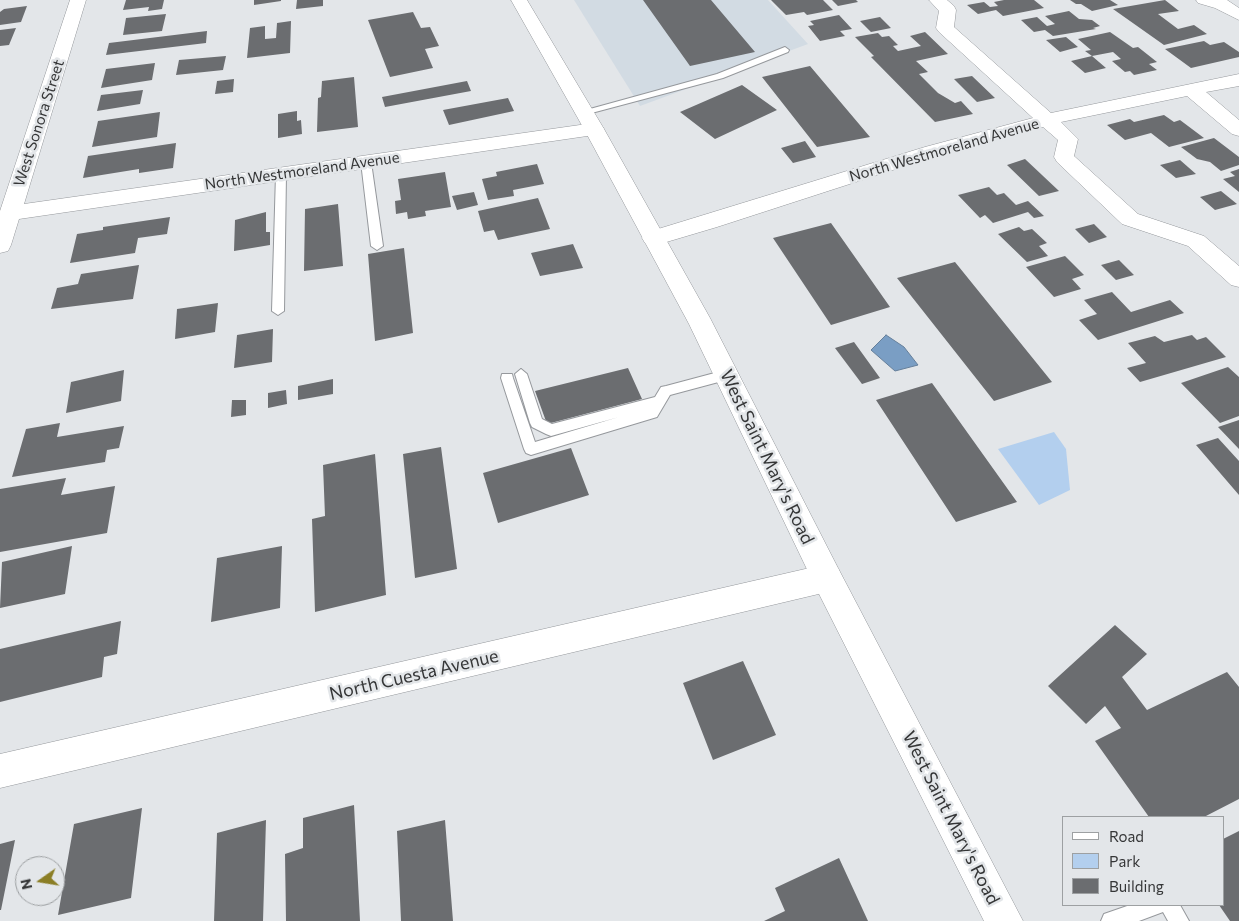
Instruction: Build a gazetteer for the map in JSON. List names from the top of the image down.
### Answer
{
  "streets": {
    "street": [
      "West Sonora Street",
      "North Westmoreland Avenue",
      "West Saint Mary's Road",
      "North Cuesta Avenue"
    ]
  },
  "crossings": [
    ["West Sonora Street", "North Westmoreland Avenue"],
    ["North Westmoreland Avenue", "West Saint Mary's Road"],
    ["West Saint Mary's Road", "North Cuesta Avenue"]
  ],
  "legend": ["Road", "Park", "Building"],
  "north": "left"
}
